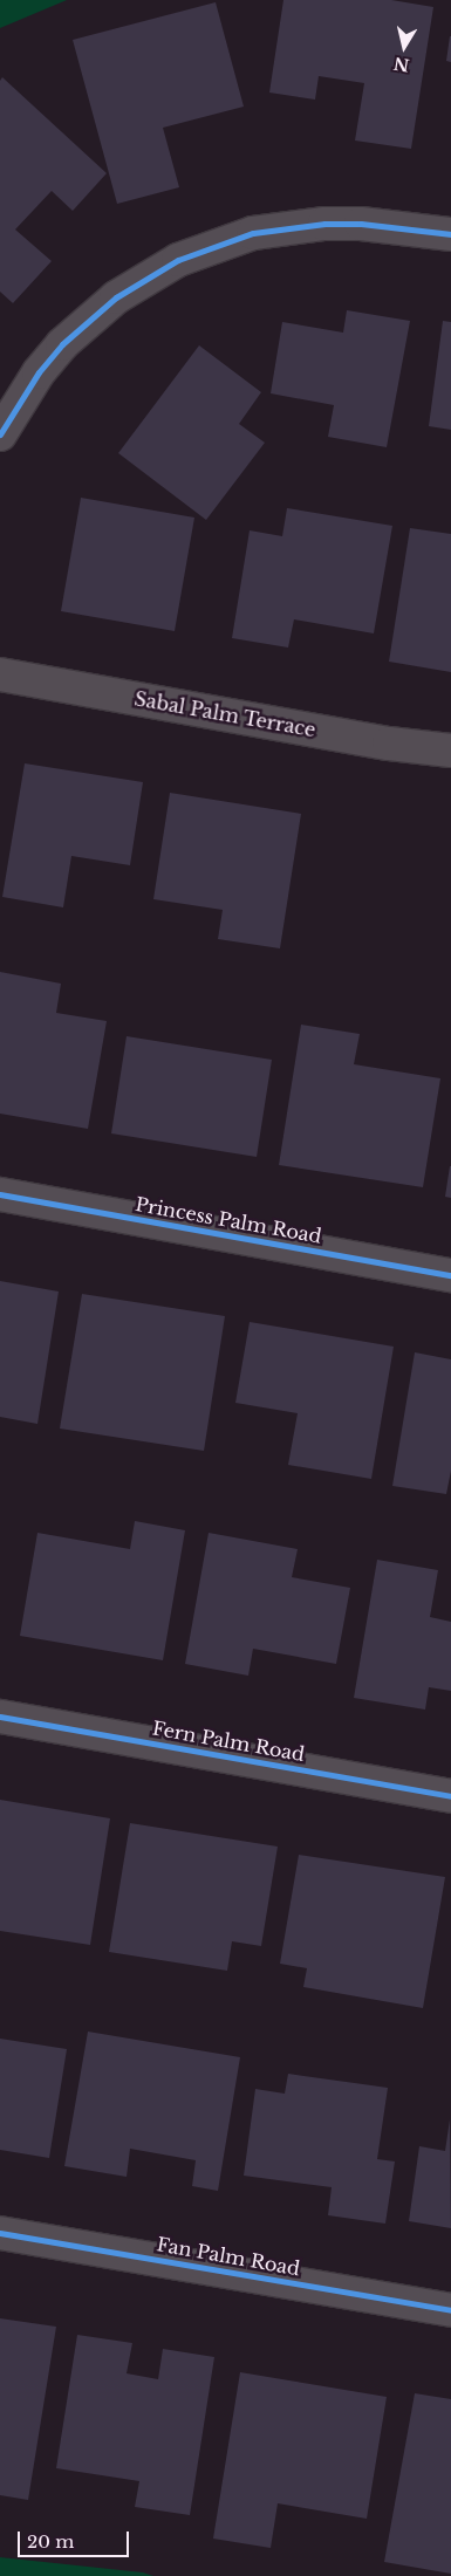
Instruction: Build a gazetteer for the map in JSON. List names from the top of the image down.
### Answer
{
  "streets": {
    "street": [
      "Sabal Palm Terrace",
      "Princess Palm Road",
      "Fern Palm Road",
      "Fan Palm Road"
    ]
  },
  "scale_bar": "20 m",
  "north": "bottom"
}
